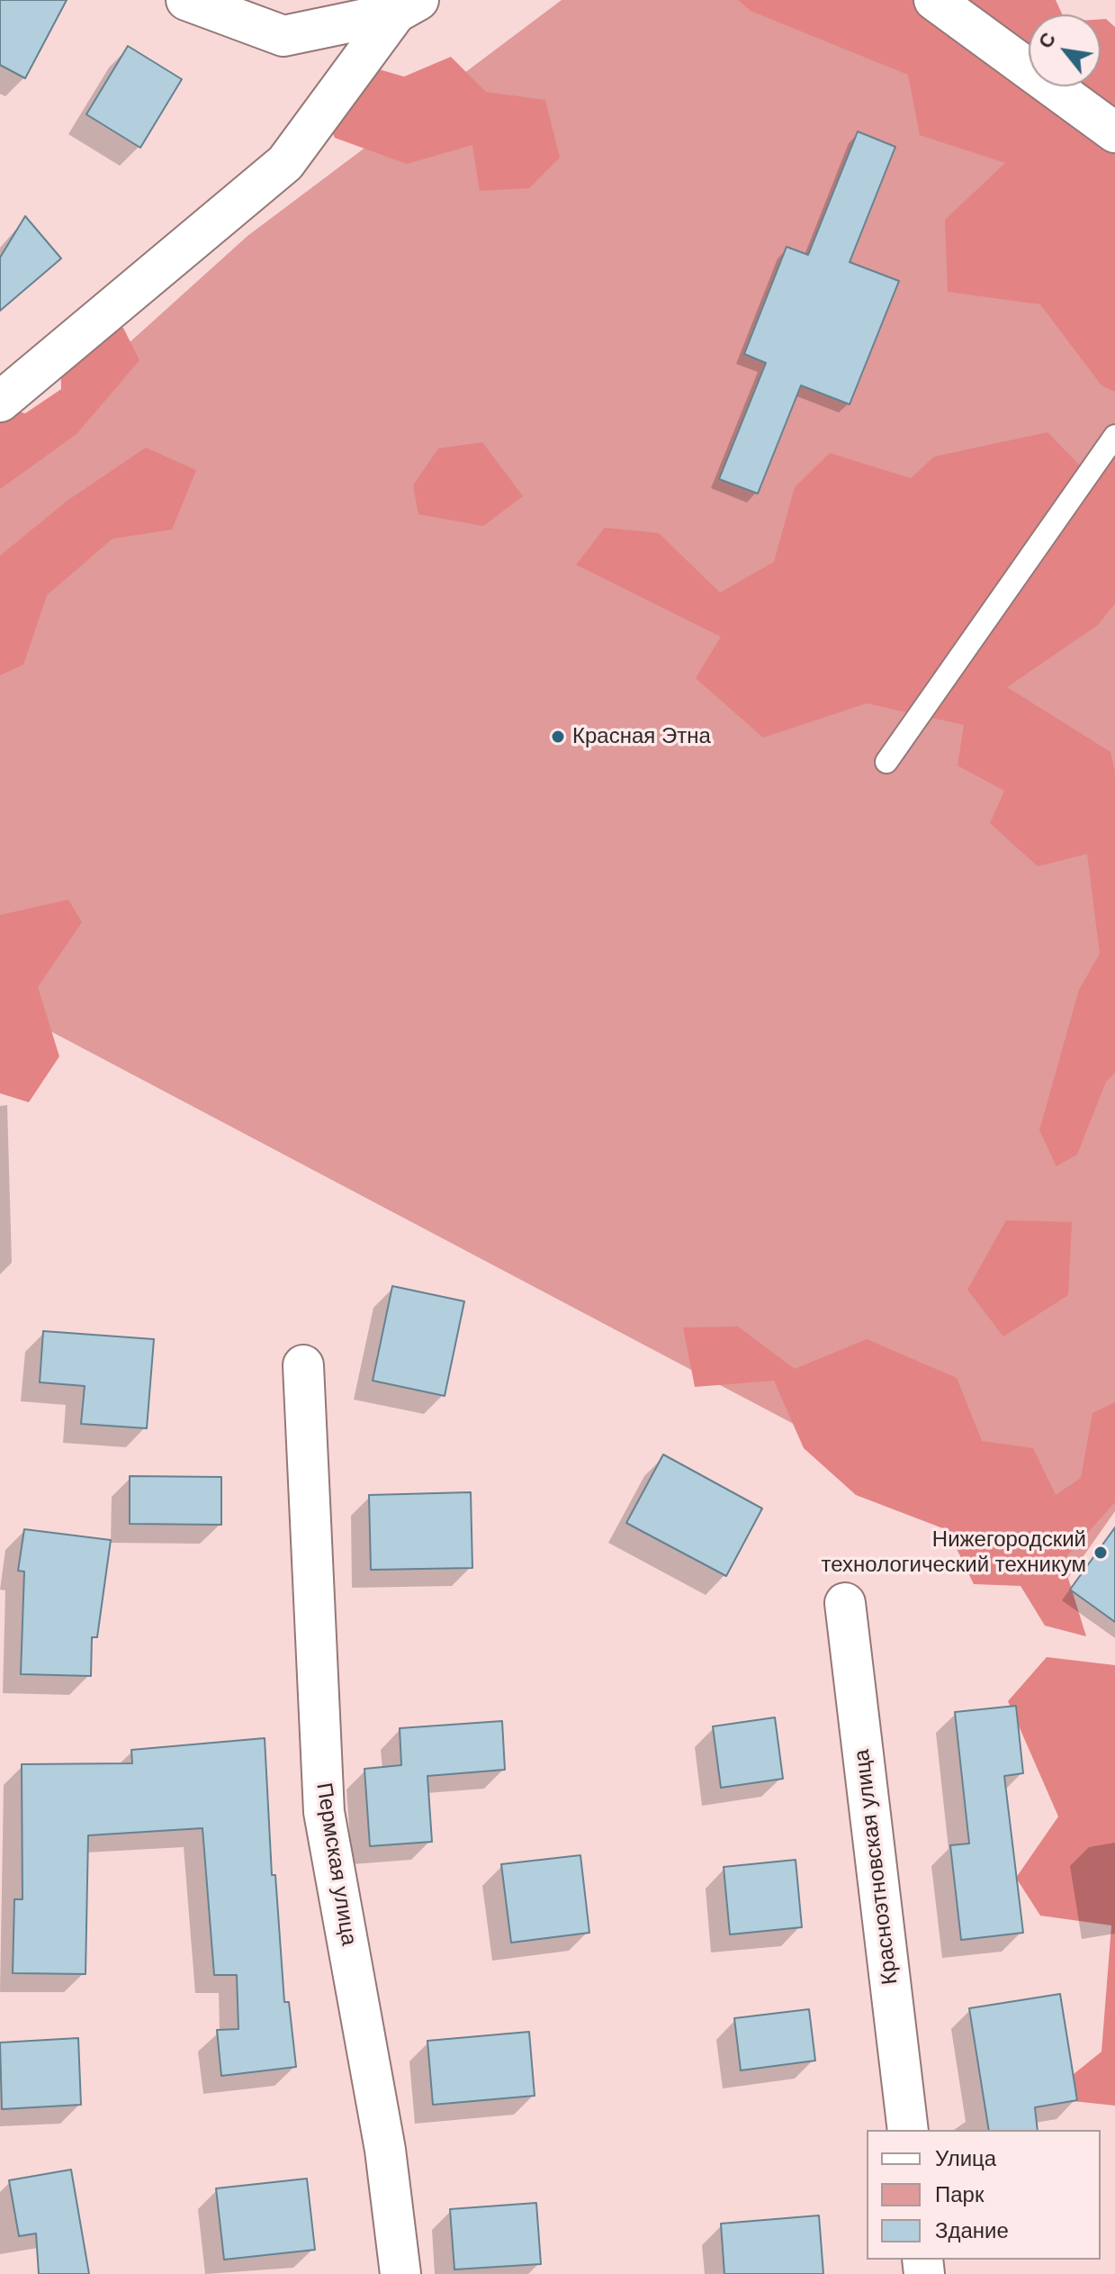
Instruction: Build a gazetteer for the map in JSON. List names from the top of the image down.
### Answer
{
  "streets": {
    "street": ["Пермская улица", "Красноэтновская улица"]
  },
  "places": ["Красная Этна", "Нижегородский технологический техникум"],
  "legend": ["Улица", "Парк", "Здание"],
  "north": "top left"
}
